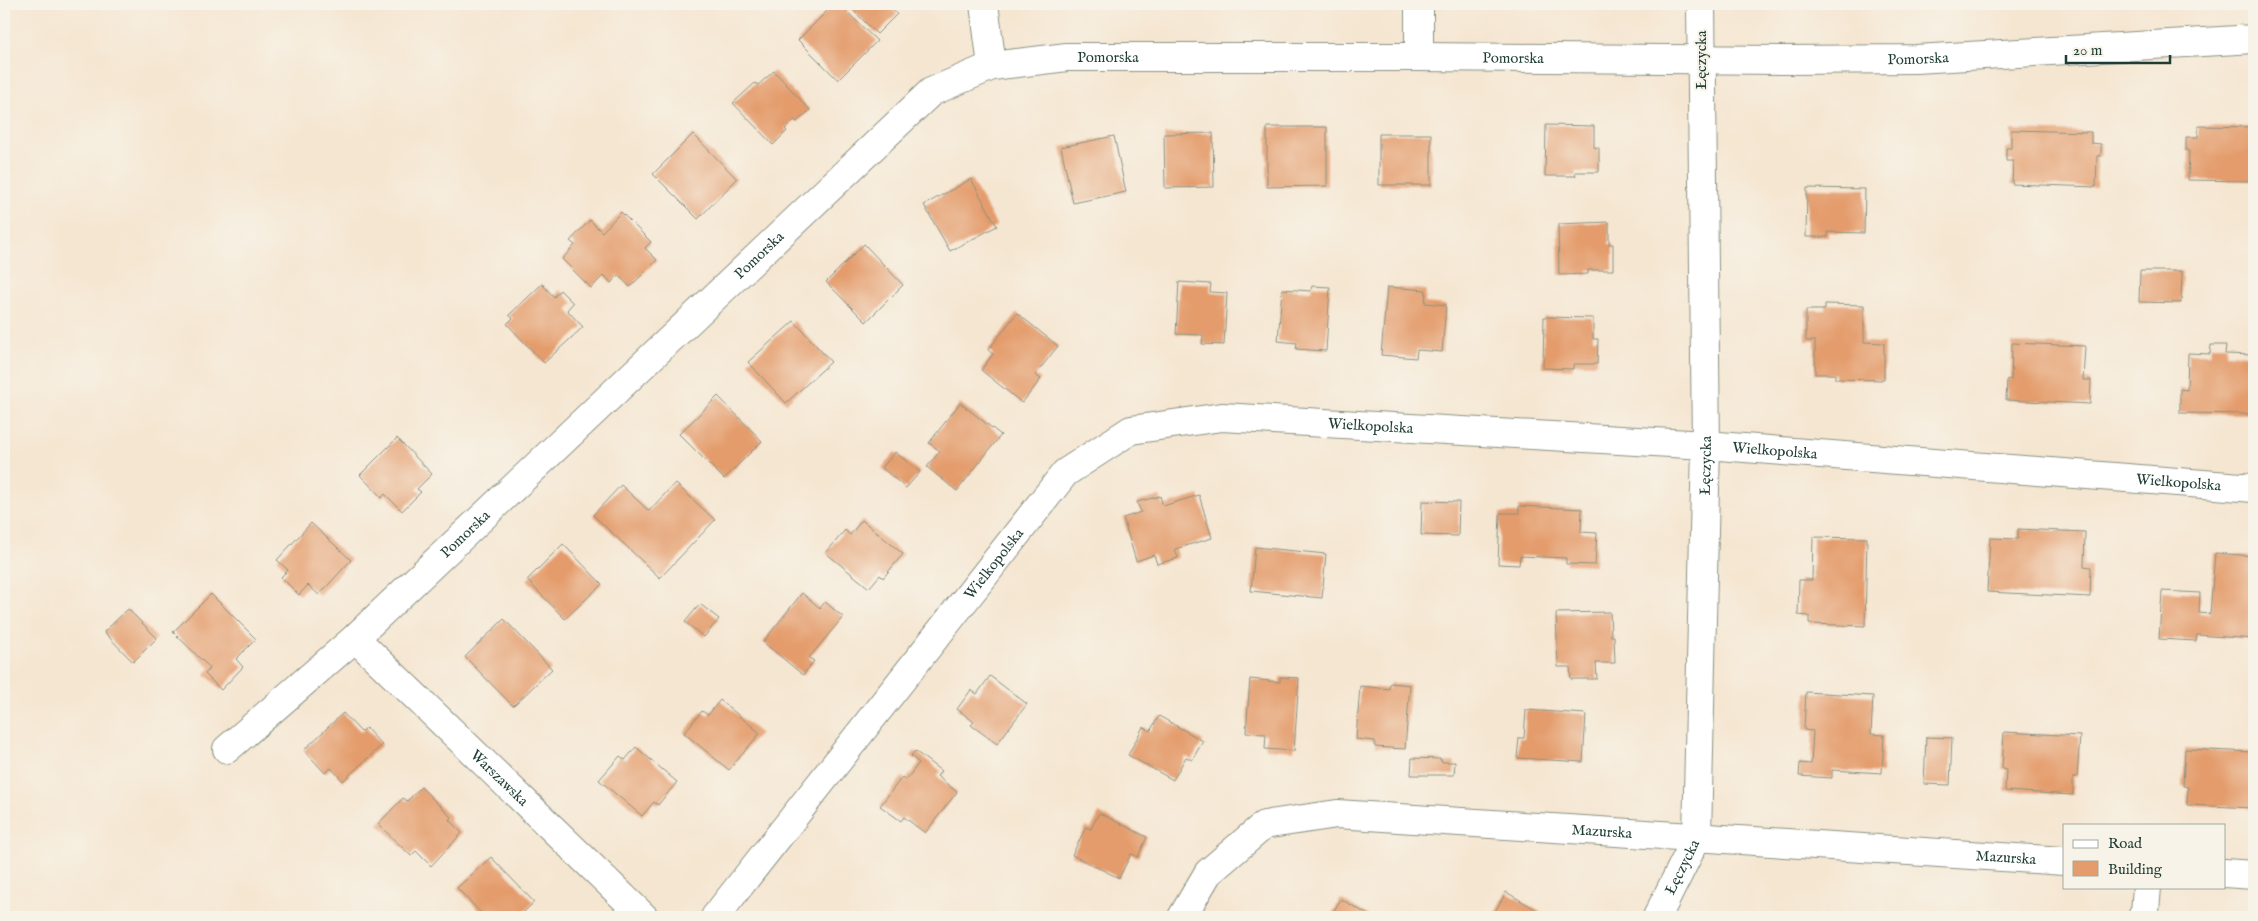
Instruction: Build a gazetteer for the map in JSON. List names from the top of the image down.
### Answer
{
  "streets": {
    "street": [
      "Pomorska",
      "Łęczycka",
      "Wielkopolska",
      "Warszawska",
      "Mazurska"
    ]
  },
  "crossings": [
    ["Pomorska", "Łęczycka"],
    ["Pomorska", "Warszawska"],
    ["Łęczycka", "Wielkopolska"],
    ["Łęczycka", "Mazurska"]
  ],
  "legend": ["Road", "Building"],
  "scale_bar": "20 m"
}
